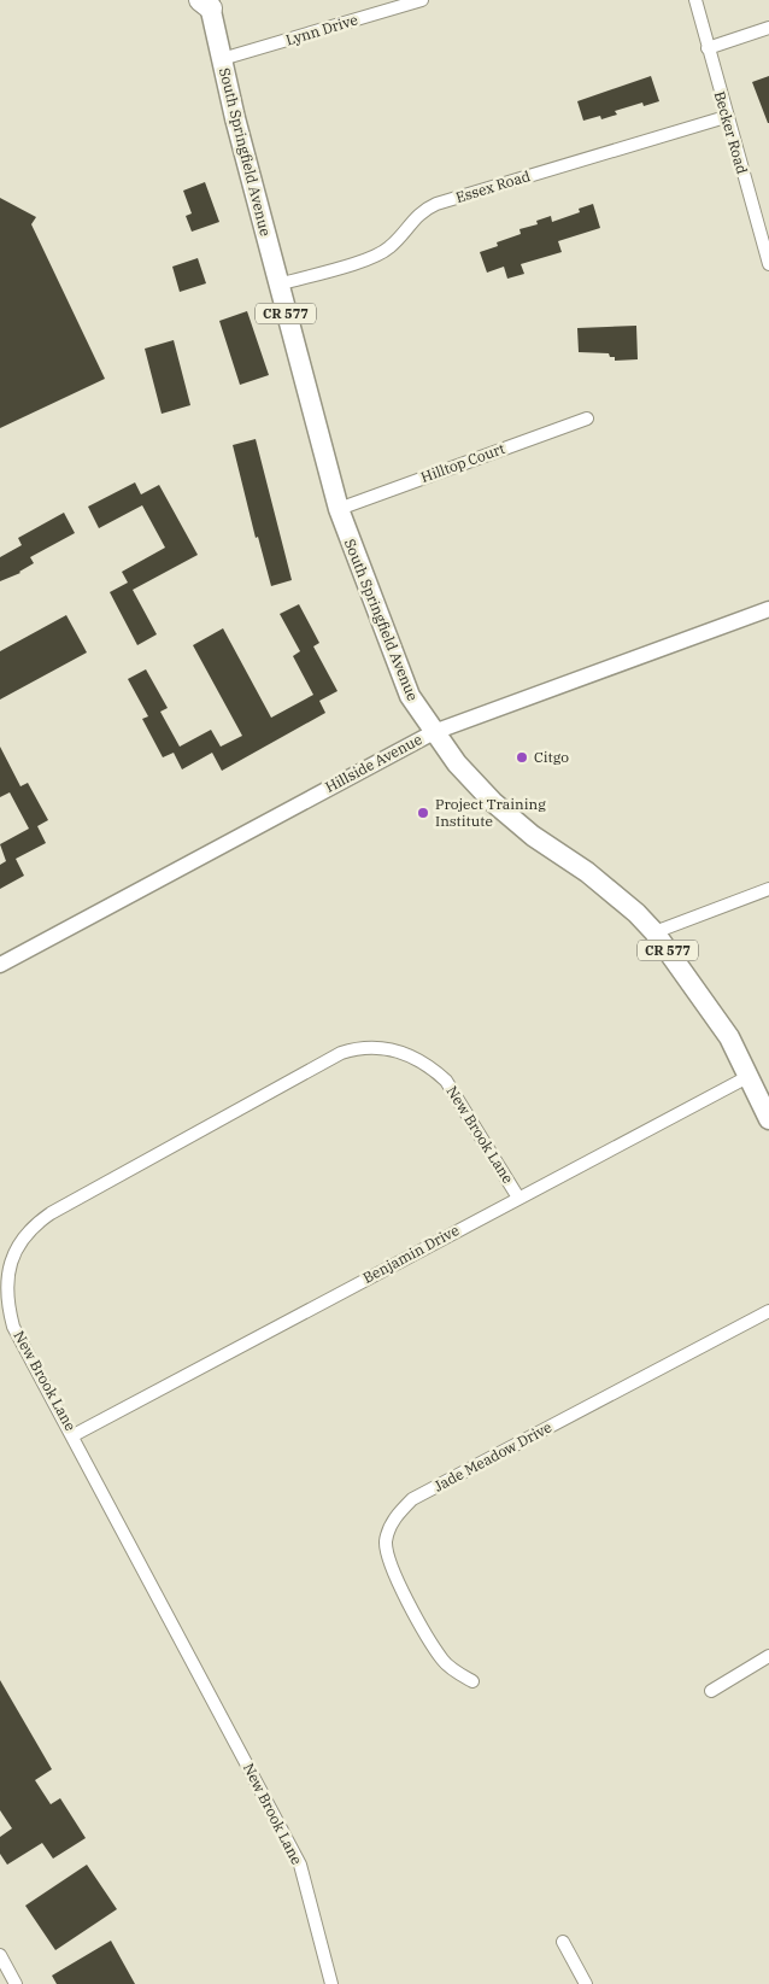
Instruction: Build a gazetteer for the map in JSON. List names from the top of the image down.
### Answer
{
  "streets": {
    "main road": ["South Springfield Avenue", "CR 577"],
    "street": [
      "Lynn Drive",
      "Becker Road",
      "Essex Road",
      "Hilltop Court",
      "Hillside Avenue",
      "New Brook Lane",
      "Benjamin Drive",
      "Jade Meadow Drive"
    ]
  },
  "crossings": [
    ["Lynn Drive", "South Springfield Avenue"],
    ["Becker Road", "Essex Road"],
    ["South Springfield Avenue", "Essex Road"],
    ["South Springfield Avenue", "Hilltop Court"],
    ["South Springfield Avenue", "Hillside Avenue"],
    ["South Springfield Avenue", "Benjamin Drive"],
    ["New Brook Lane", "Benjamin Drive"]
  ],
  "places": ["Citgo", "Project Training Institute"]
}
